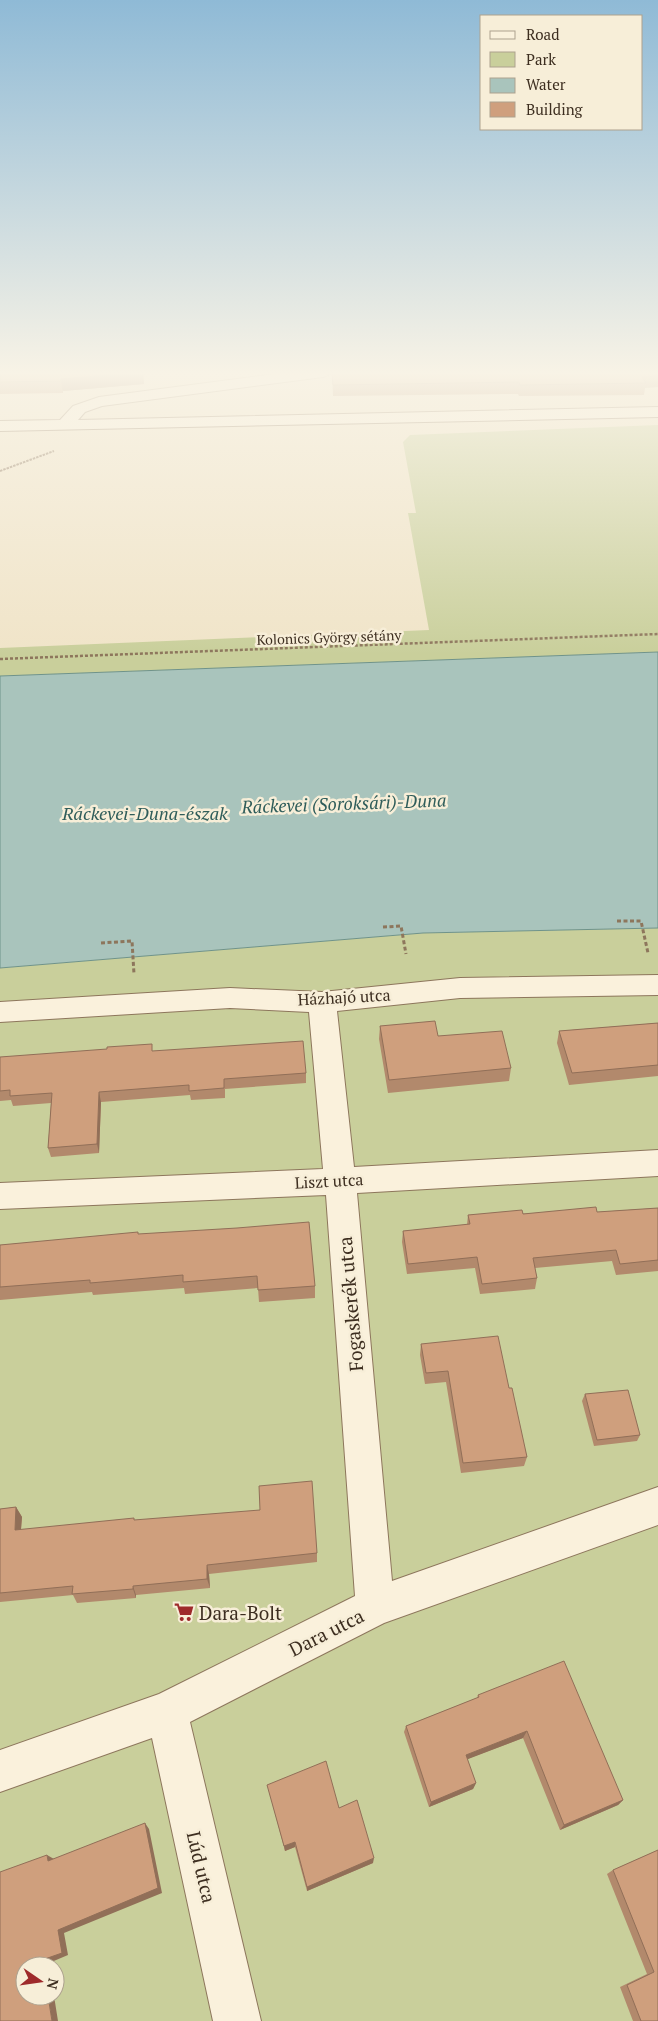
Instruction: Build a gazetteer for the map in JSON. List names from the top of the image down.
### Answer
{
  "streets": {
    "street": [
      "Házhajó utca",
      "Liszt utca",
      "Fogaskerék utca",
      "Dara utca",
      "Lúd utca"
    ],
    "path": ["Kolonics György sétány"]
  },
  "crossings": [
    ["Házhajó utca", "Fogaskerék utca"],
    ["Liszt utca", "Fogaskerék utca"],
    ["Fogaskerék utca", "Dara utca"],
    ["Dara utca", "Lúd utca"]
  ],
  "water": ["Ráckevei (Soroksári)-Duna", "Ráckevei-Duna-észak"],
  "places": {
    "supermarket": ["Dara-Bolt"]
  },
  "legend": [
    "Road",
    "Park",
    "Water",
    "Building"
  ],
  "north": "right"
}
